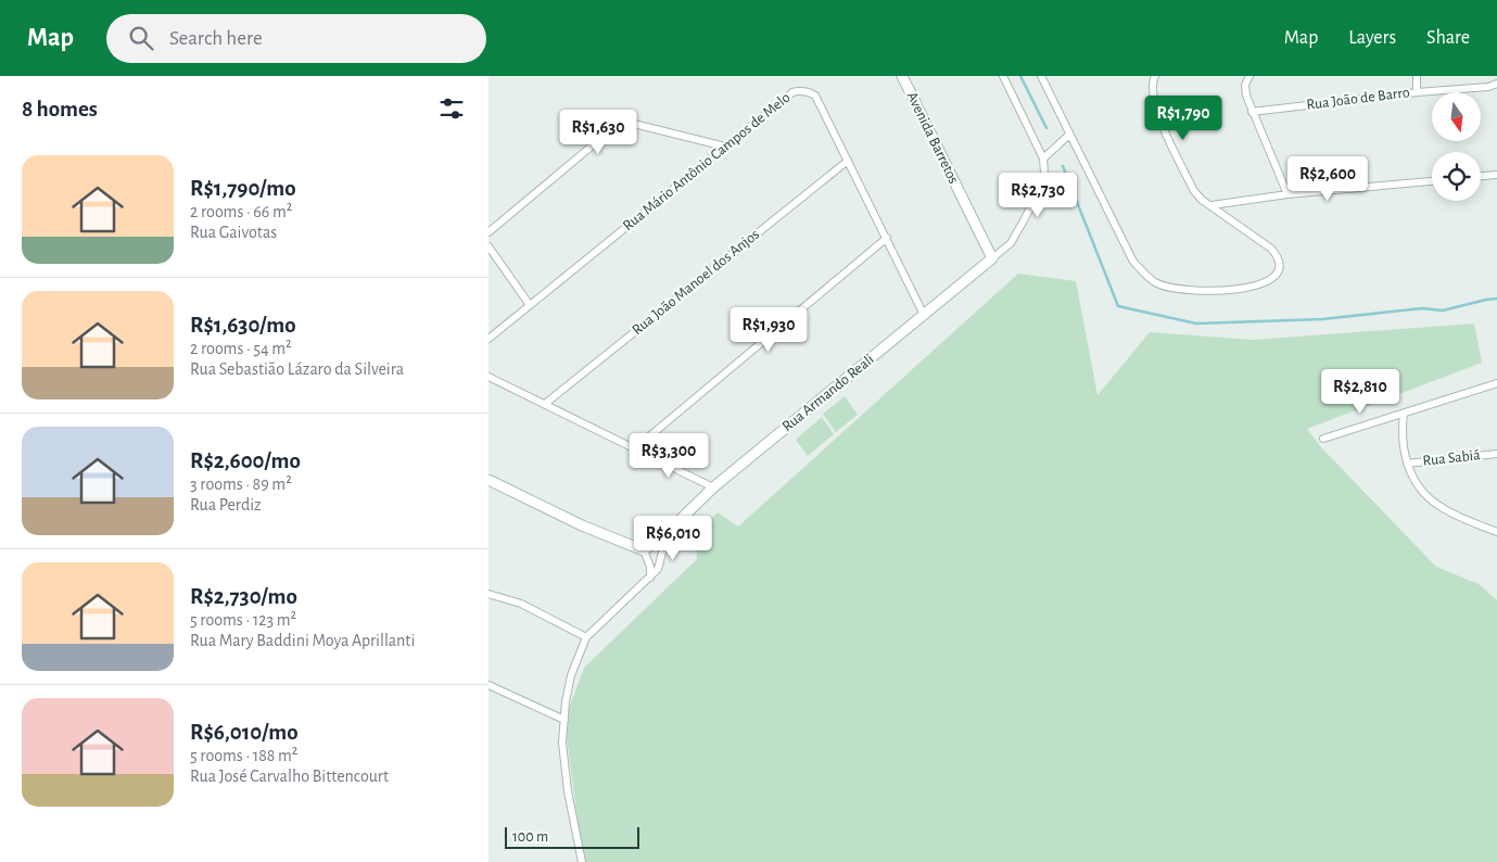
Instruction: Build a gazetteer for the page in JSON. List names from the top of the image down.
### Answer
{
  "streets": {
    "street": [
      "Rua João de Barro",
      "Avenida Barretos",
      "Rua Mário Antônio Campos de Melo",
      "Rua João Manoel dos Anjos",
      "Rua Armando Reali",
      "Rua Sabiá"
    ]
  },
  "crossings": [
    ["Avenida Barretos", "Rua Armando Reali"],
    ["Rua Mário Antônio Campos de Melo", "Rua João Manoel dos Anjos"],
    ["Rua Mário Antônio Campos de Melo", "Rua Armando Reali"]
  ],
  "scale_bar": "100 m",
  "north": "bottom",
  "page": {
    "header": "Map",
    "search": "Search here",
    "nav": ["Map", "Layers", "Share"],
    "heading": "8 homes",
    "price": [
      "R$1,790",
      "R$1,630",
      "R$2,600",
      "R$2,730",
      "R$1,930",
      "R$2,810",
      "R$3,300",
      "R$6,010"
    ],
    "list": [
      {
        "name": "R$1,790/mo",
        "note": "2 rooms · 66 m² · Rua Gaivotas"
      },
      {
        "name": "R$1,630/mo",
        "note": "2 rooms · 54 m² · Rua Sebastião Lázaro da Silveira"
      },
      {
        "name": "R$2,600/mo",
        "note": "3 rooms · 89 m² · Rua Perdiz"
      },
      {
        "name": "R$2,730/mo",
        "note": "5 rooms · 123 m² · Rua Mary Baddini Moya Aprillanti"
      },
      {
        "name": "R$6,010/mo",
        "note": "5 rooms · 188 m² · Rua José Carvalho Bittencourt"
      }
    ],
    "scale": "100 m"
  }
}
